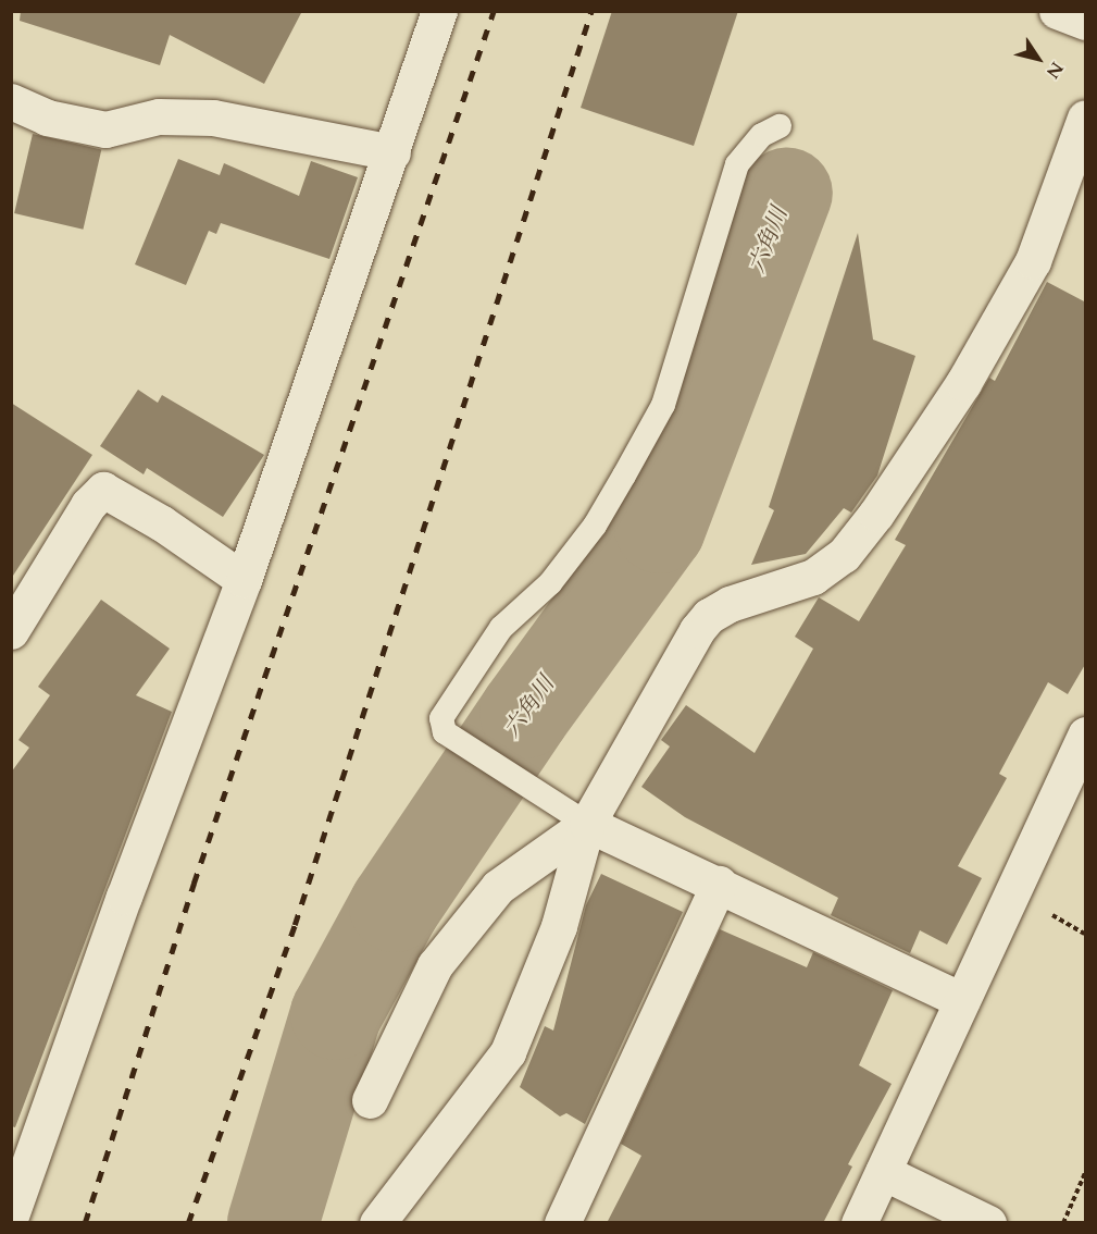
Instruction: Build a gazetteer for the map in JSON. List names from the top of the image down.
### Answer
{
  "water": ["六角川"],
  "north": "bottom right"
}
